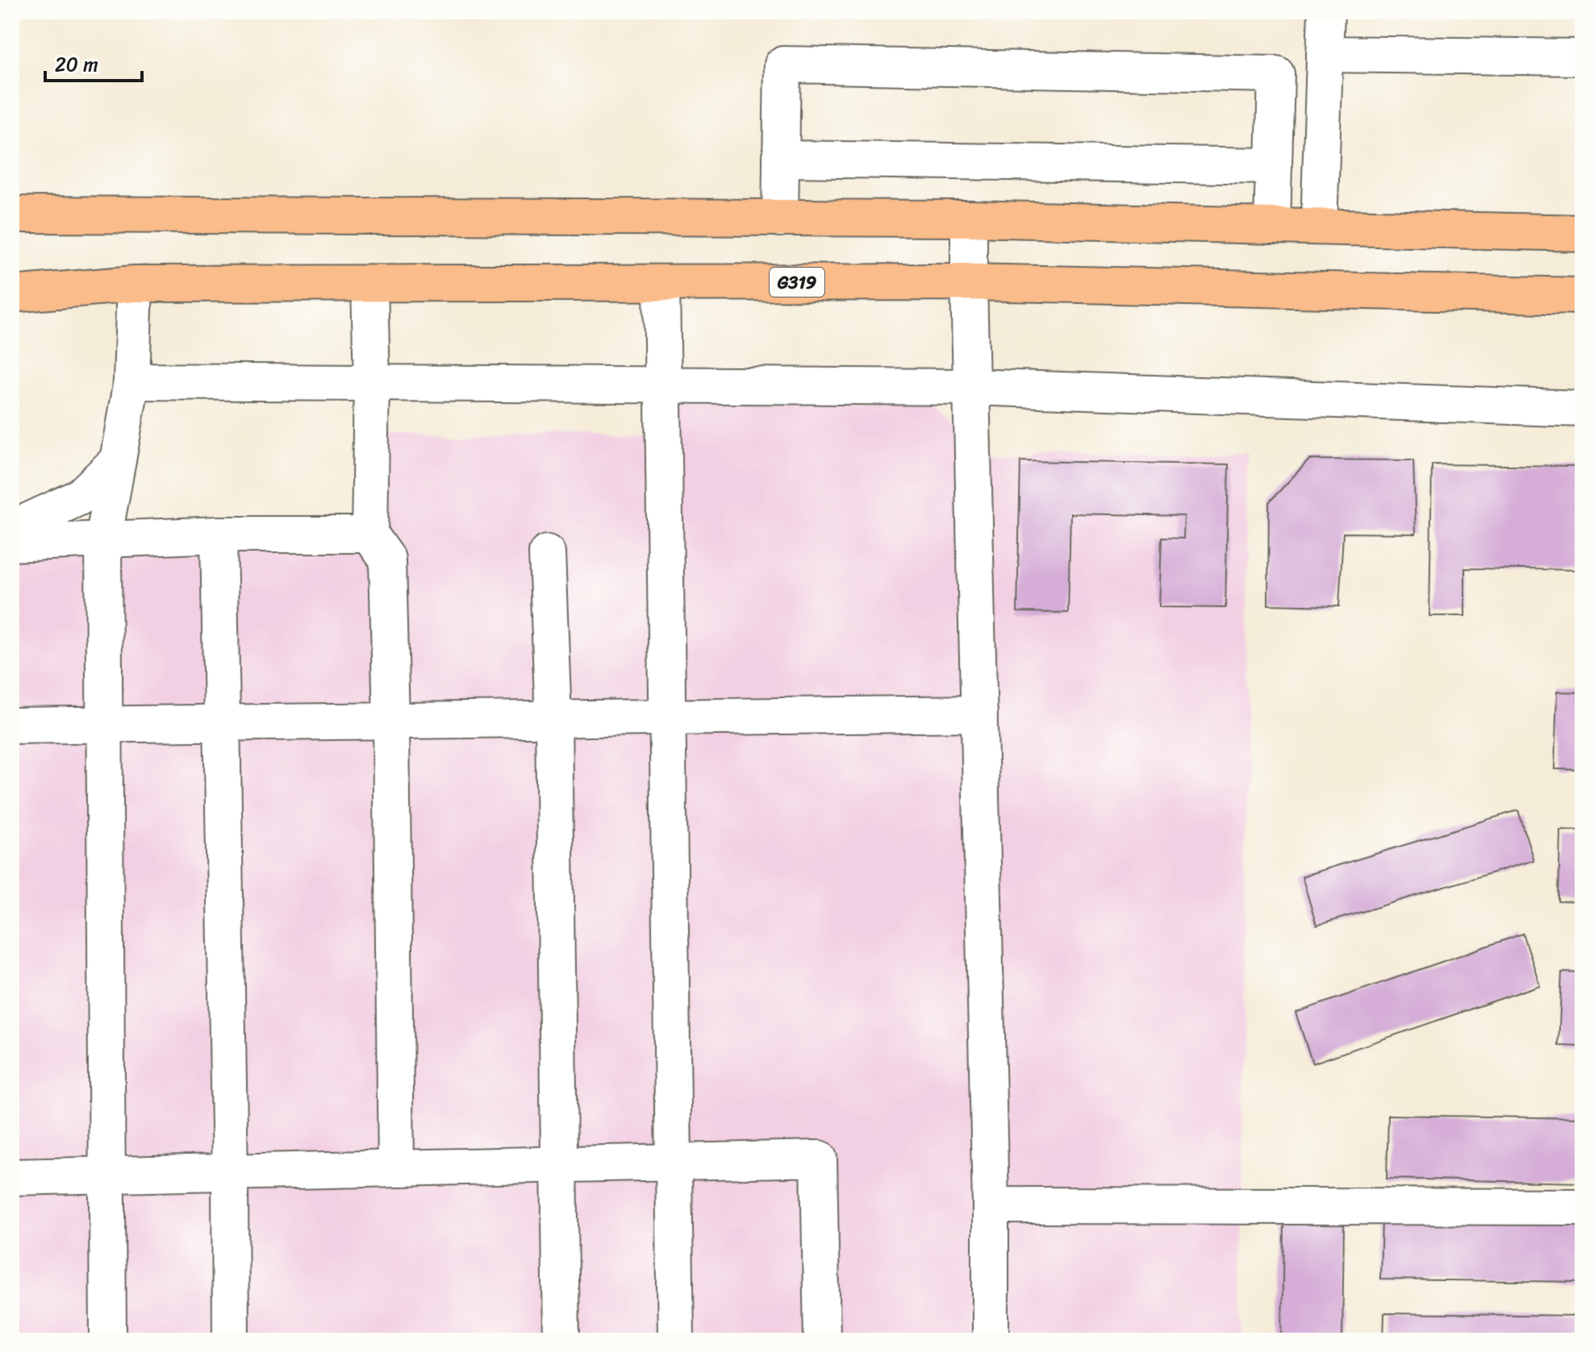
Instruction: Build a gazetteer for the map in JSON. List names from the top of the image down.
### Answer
{
  "streets": {
    "main road": ["G319"]
  },
  "scale_bar": "20 m"
}
